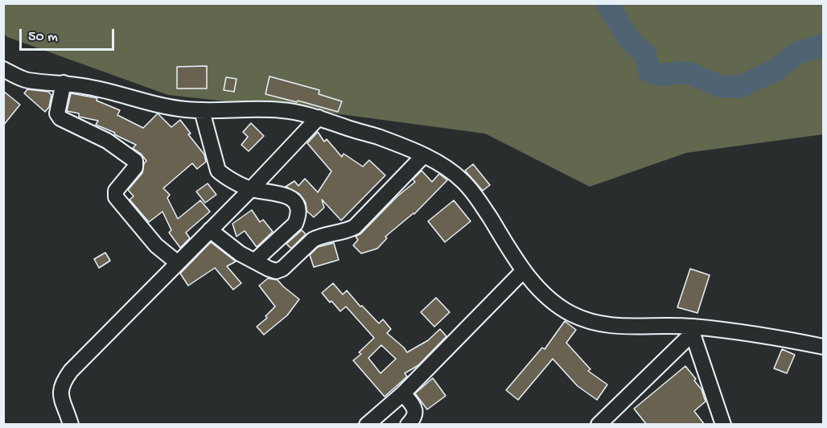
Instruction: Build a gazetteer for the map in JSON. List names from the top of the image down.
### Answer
{
  "scale_bar": "50 m"
}
